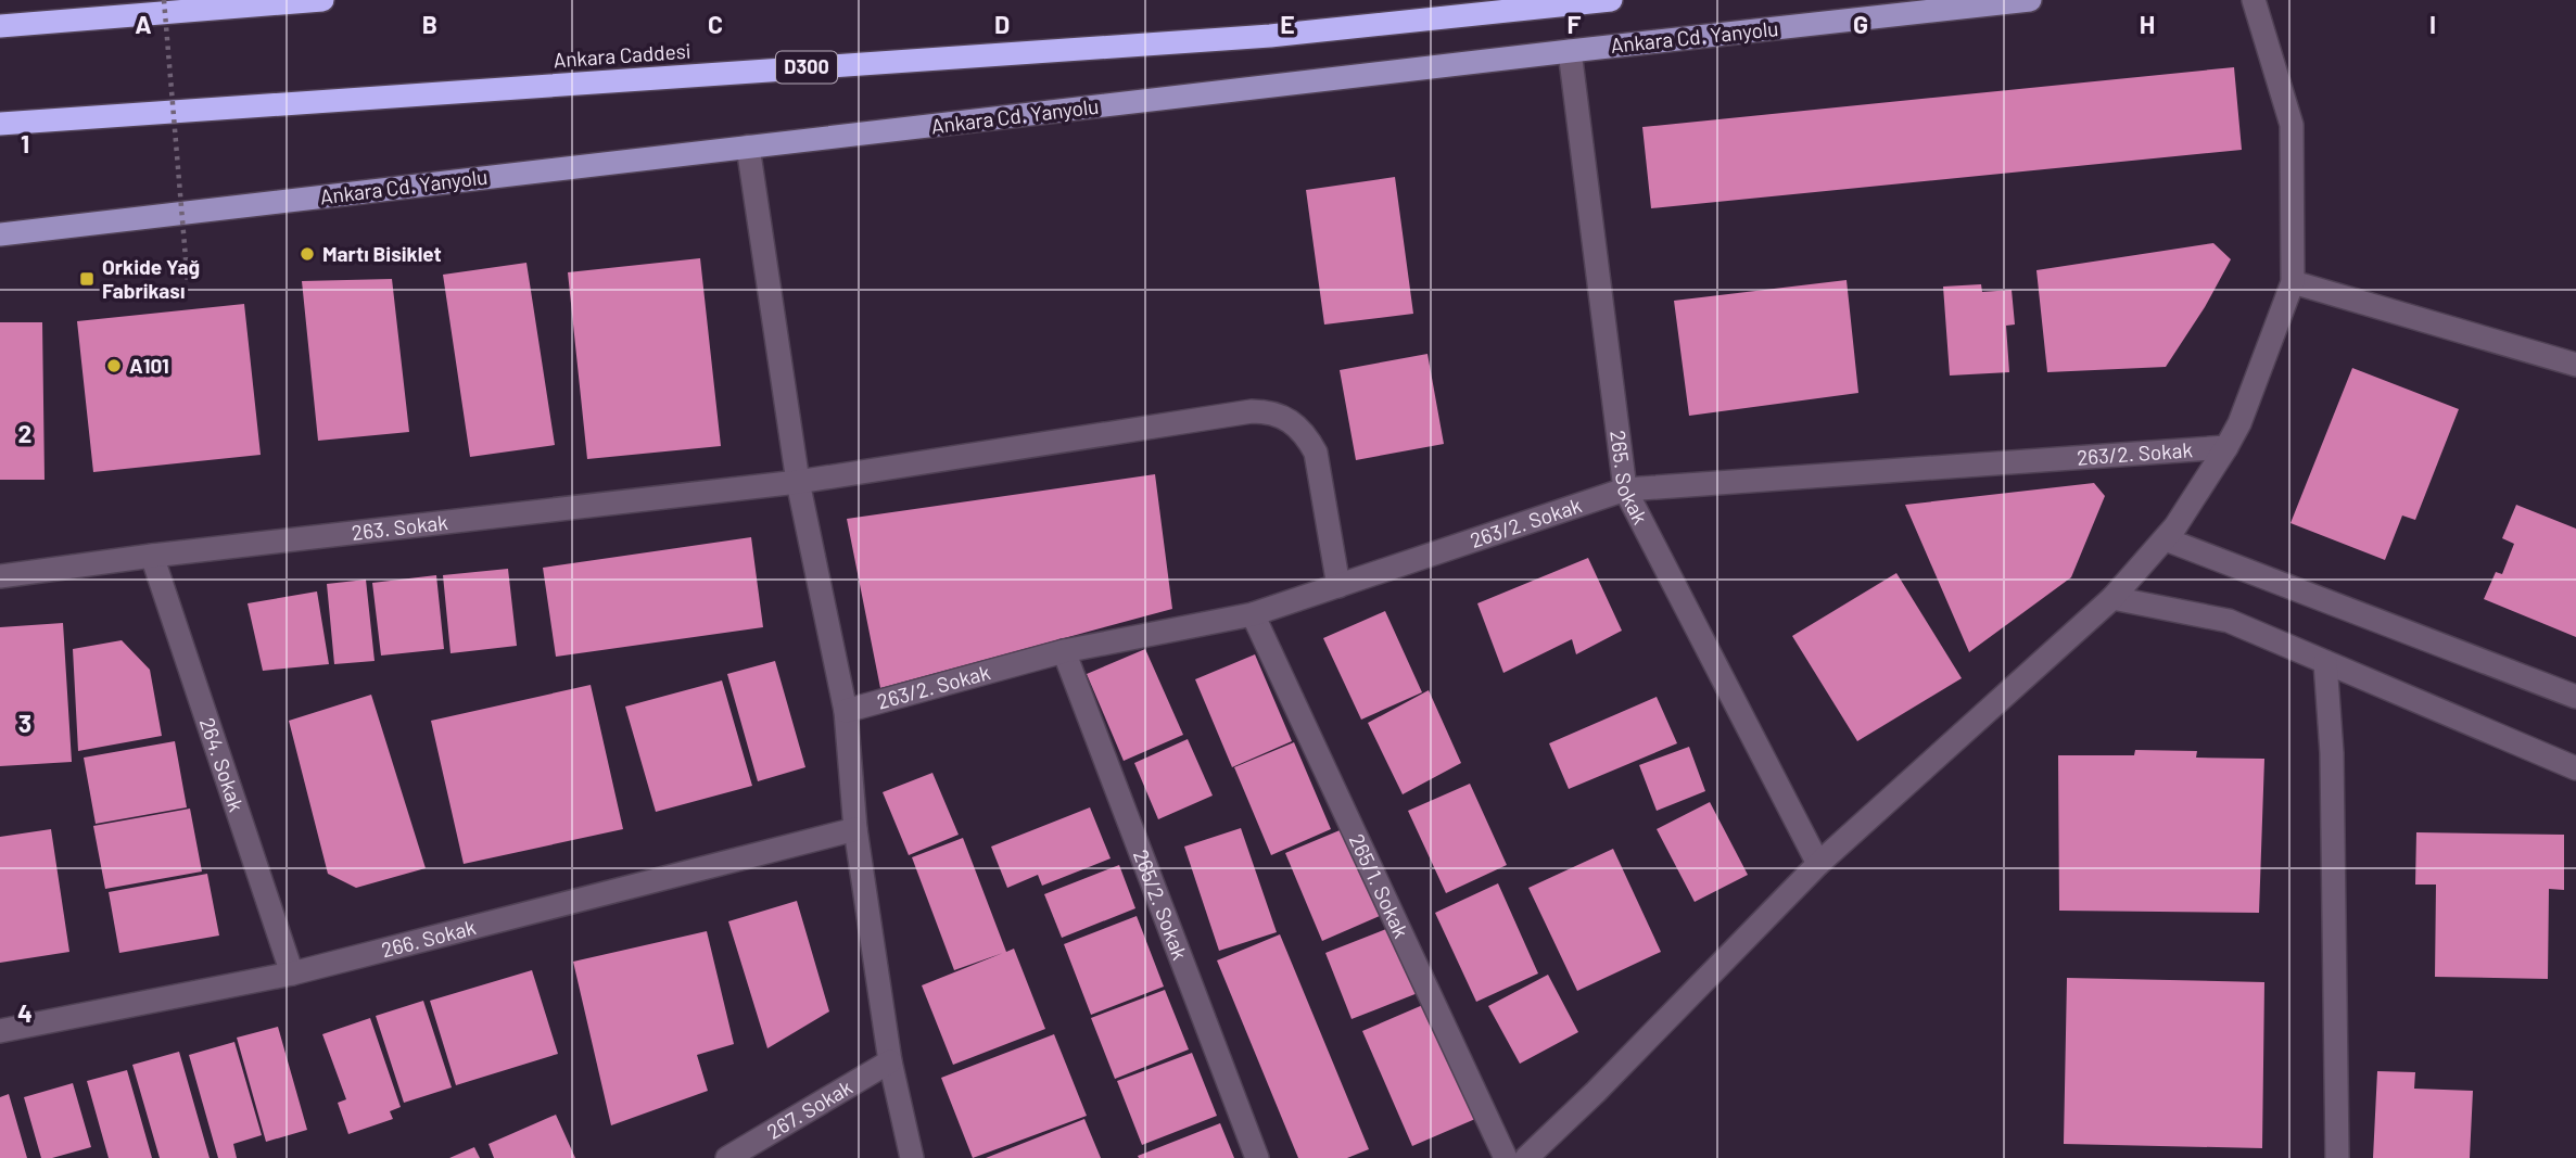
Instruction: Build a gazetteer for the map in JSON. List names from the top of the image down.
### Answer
{
  "streets": {
    "highway": ["Ankara Caddesi", "D300"],
    "main road": ["Ankara Cd. Yanyolu"],
    "street": [
      "263/2. Sokak",
      "265. Sokak",
      "263. Sokak",
      "264. Sokak",
      "265/1. Sokak",
      "265/2. Sokak",
      "266. Sokak",
      "267. Sokak"
    ]
  },
  "crossings": [
    ["Ankara Cd. Yanyolu", "265. Sokak"],
    ["263/2. Sokak", "265. Sokak"],
    ["263/2. Sokak", "263. Sokak"],
    ["263/2. Sokak", "265/1. Sokak"],
    ["263/2. Sokak", "265/2. Sokak"],
    ["263. Sokak", "264. Sokak"],
    ["264. Sokak", "266. Sokak"]
  ],
  "places": {
    "other": ["Martı Bisiklet", "A101"],
    "transit": ["Orkide Yağ Fabrikası"]
  },
  "grid": {
    "columns": [
      "A",
      "B",
      "C",
      "D",
      "E",
      "F",
      "G",
      "H",
      "I"
    ],
    "rows": [
      "1",
      "2",
      "3",
      "4"
    ]
  }
}
